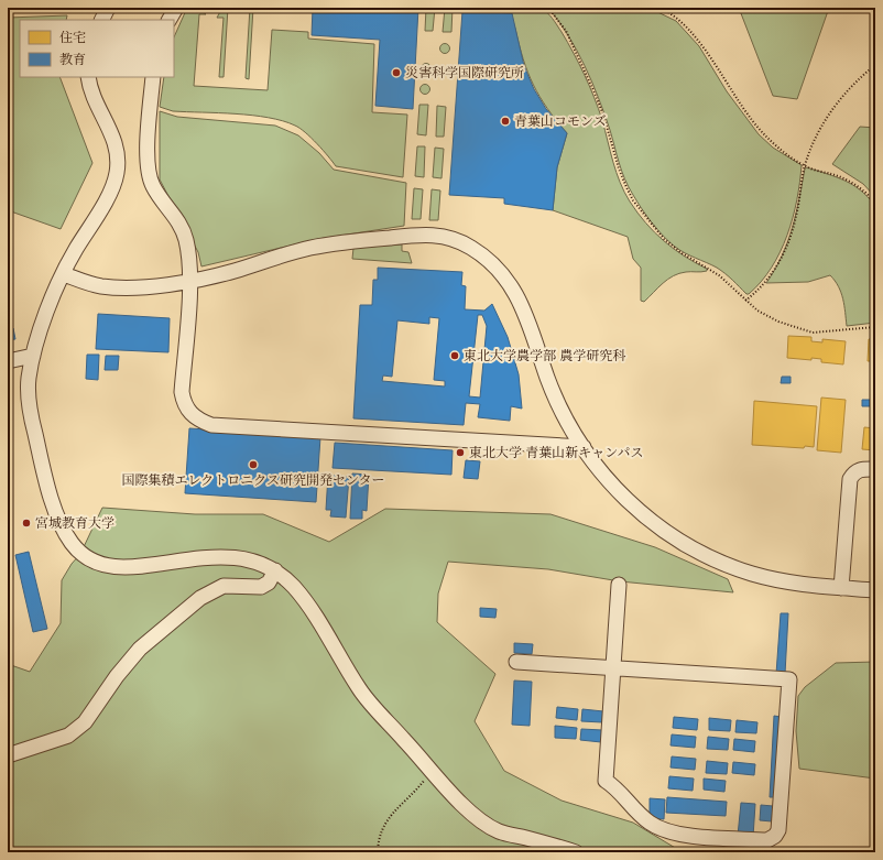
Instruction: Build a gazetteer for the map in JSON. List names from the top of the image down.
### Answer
{
  "places": [
    "災害科学国際研究所",
    "青葉山コモンズ",
    "東北大学農学部 農学研究科",
    "東北大学 青葉山新キャンパス",
    "国際集積エレクトロニクス研究開発センター",
    "宮城教育大学"
  ],
  "legend": ["住宅", "教育"]
}
